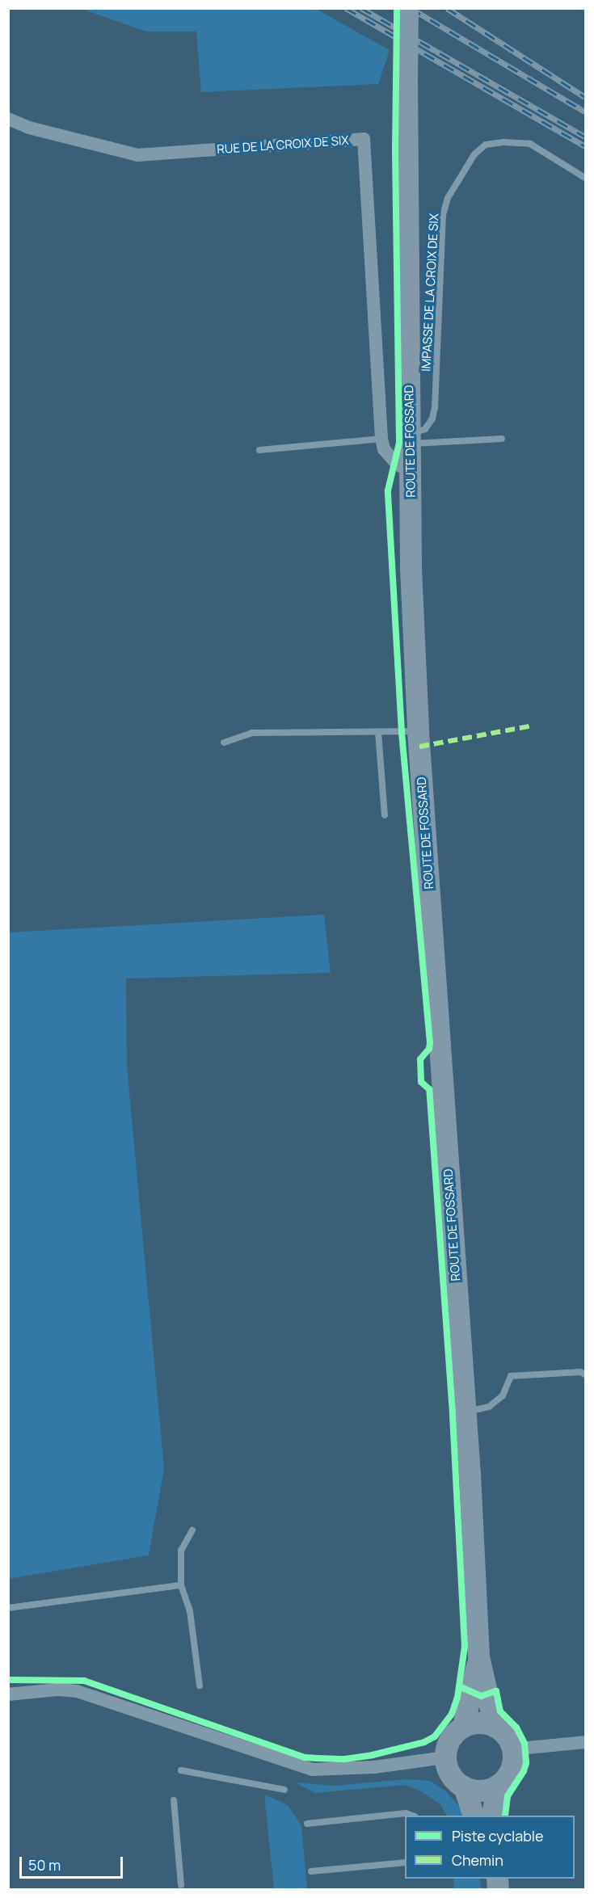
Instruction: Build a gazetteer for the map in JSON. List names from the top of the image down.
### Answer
{
  "streets": {
    "main road": ["ROUTE DE FOSSARD"],
    "street": ["RUE DE LA CROIX DE SIX"],
    "lane": ["IMPASSE DE LA CROIX DE SIX"]
  },
  "crossings": [
    ["RUE DE LA CROIX DE SIX", "ROUTE DE FOSSARD"],
    ["IMPASSE DE LA CROIX DE SIX", "ROUTE DE FOSSARD"]
  ],
  "legend": ["Piste cyclable", "Chemin"],
  "scale_bar": "50 m"
}
